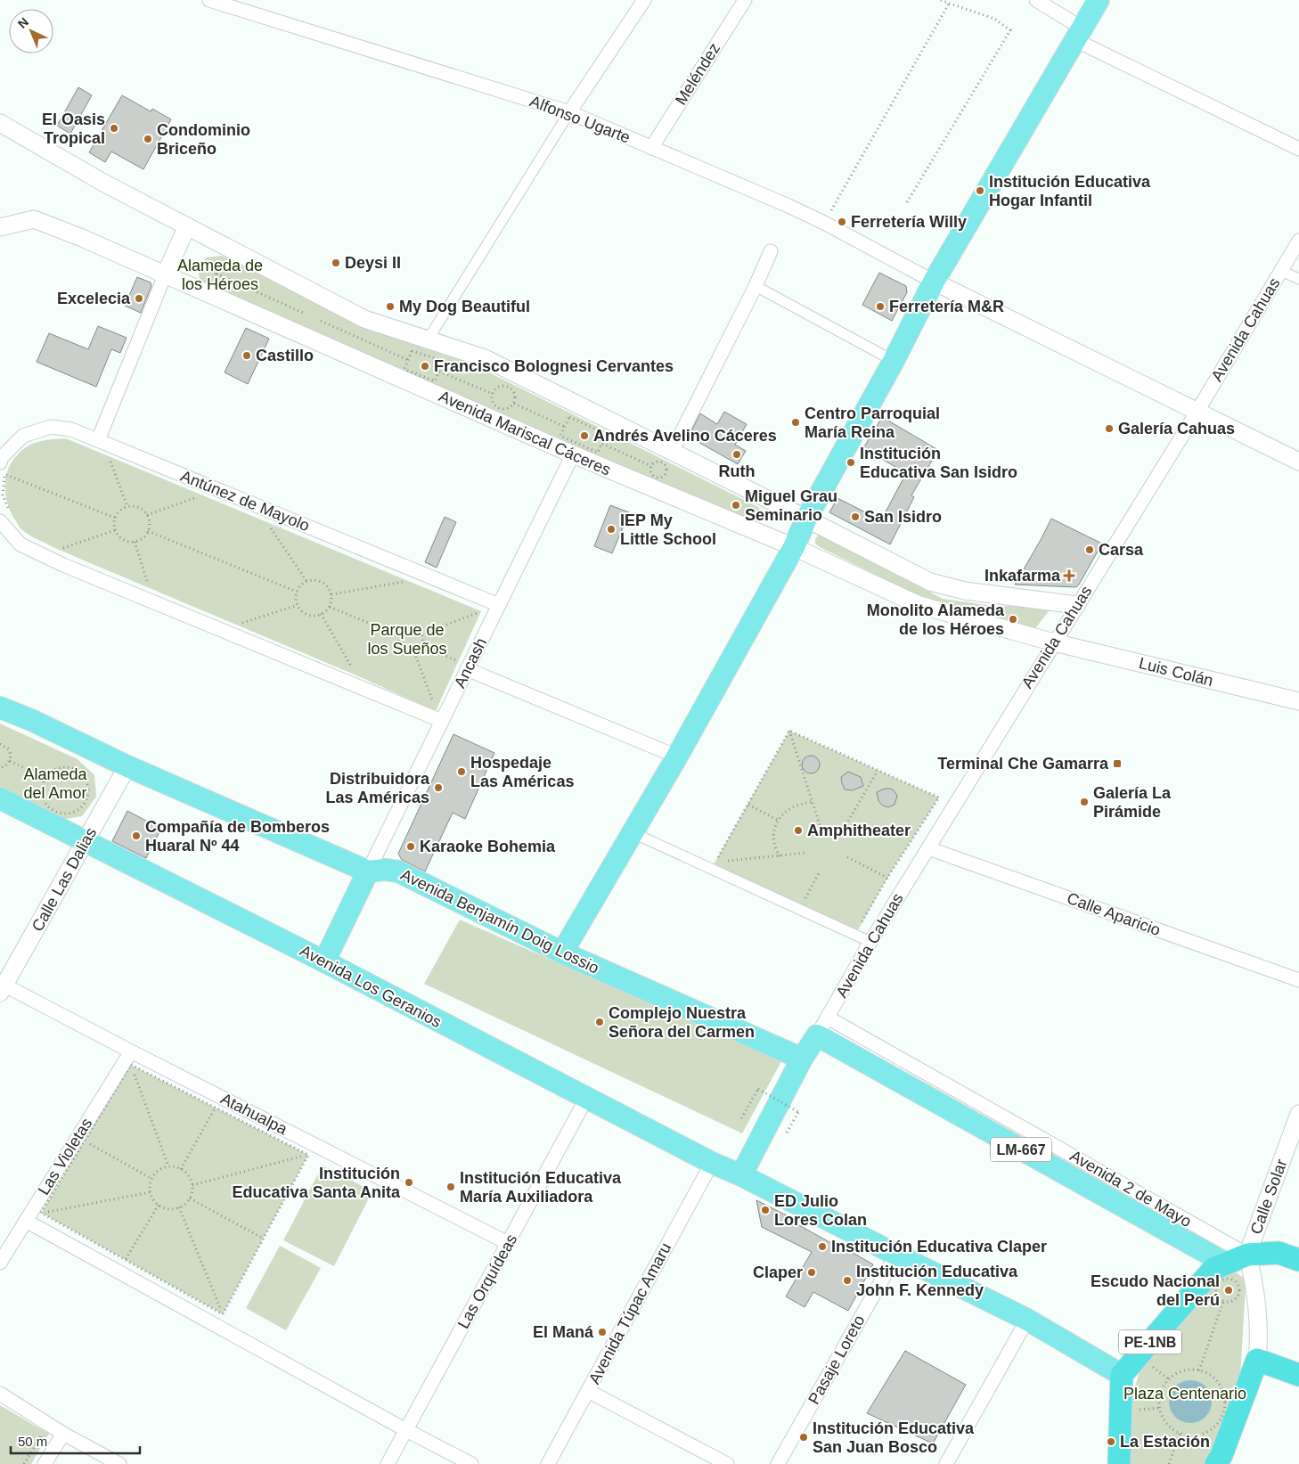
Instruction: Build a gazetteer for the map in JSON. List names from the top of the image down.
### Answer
{
  "streets": {
    "highway": ["PE-1NB"],
    "main road": [
      "Avenida Benjamín Doig Lossio",
      "Avenida Los Geranios",
      "LM-667",
      "Avenida 2 de Mayo"
    ],
    "street": [
      "Meléndez",
      "Alfonso Ugarte",
      "Avenida Cahuas",
      "Avenida Mariscal Cáceres",
      "Antúnez de Mayolo",
      "Ancash",
      "Luis Colán",
      "Calle Las Dalias",
      "Calle Aparicio",
      "Atahualpa",
      "Las Violetas",
      "Calle Solar",
      "Las Orquídeas",
      "Avenida Túpac Amaru",
      "Pasaje Loreto"
    ]
  },
  "crossings": [
    ["Meléndez", "Alfonso Ugarte"],
    ["Avenida Cahuas", "Avenida Mariscal Cáceres"],
    ["Avenida Cahuas", "Luis Colán"],
    ["Avenida Cahuas", "Calle Aparicio"],
    ["Avenida Cahuas", "Avenida 2 de Mayo"],
    ["Avenida Mariscal Cáceres", "Ancash"],
    ["Avenida Mariscal Cáceres", "Luis Colán"],
    ["Antúnez de Mayolo", "Ancash"],
    ["Ancash", "Avenida Benjamín Doig Lossio"],
    ["Calle Las Dalias", "Avenida Benjamín Doig Lossio"],
    ["Calle Las Dalias", "Avenida Los Geranios"],
    ["Calle Las Dalias", "Atahualpa"],
    ["Avenida Los Geranios", "Las Orquídeas"],
    ["Avenida Los Geranios", "Avenida Túpac Amaru"],
    ["Avenida Los Geranios", "PE-1NB"],
    ["Avenida Los Geranios", "Pasaje Loreto"],
    ["Atahualpa", "Las Violetas"],
    ["Atahualpa", "Las Orquídeas"],
    ["Avenida 2 de Mayo", "Calle Solar"],
    ["Avenida 2 de Mayo", "PE-1NB"],
    ["Calle Solar", "PE-1NB"]
  ],
  "parks": [
    "Alameda de los Héroes",
    "Parque de los Sueños",
    "Alameda del Amor",
    "Plaza Centenario"
  ],
  "places": {
    "other": [
      "El Oasis Tropical",
      "Condominio Briceño",
      "Institución Educativa Hogar Infantil",
      "Ferretería Willy",
      "Deysi II",
      "Excelecia",
      "My Dog Beautiful",
      "Ferretería M&R",
      "Castillo",
      "Francisco Bolognesi Cervantes",
      "Centro Parroquial María Reina",
      "Galería Cahuas",
      "Andrés Avelino Cáceres",
      "Ruth",
      "Institución Educativa San Isidro",
      "Miguel Grau Seminario",
      "San Isidro",
      "IEP My Little School",
      "Carsa",
      "Monolito Alameda de los Héroes",
      "Hospedaje Las Américas",
      "Distribuidora Las Américas",
      "Galería La Pirámide",
      "Amphitheater",
      "Compañía de Bomberos Huaral Nº 44",
      "Karaoke Bohemia",
      "Complejo Nuestra Señora del Carmen",
      "Institución Educativa Santa Anita",
      "Institución Educativa María Auxiliadora",
      "ED Julio Lores Colan",
      "Institución Educativa Claper",
      "Claper",
      "Institución Educativa John F. Kennedy",
      "Escudo Nacional del Perú",
      "El Maná",
      "Institución Educativa San Juan Bosco",
      "La Estación"
    ],
    "health": ["Inkafarma"],
    "transit": ["Terminal Che Gamarra"]
  },
  "scale_bar": "50 m",
  "north": "top left"
}
